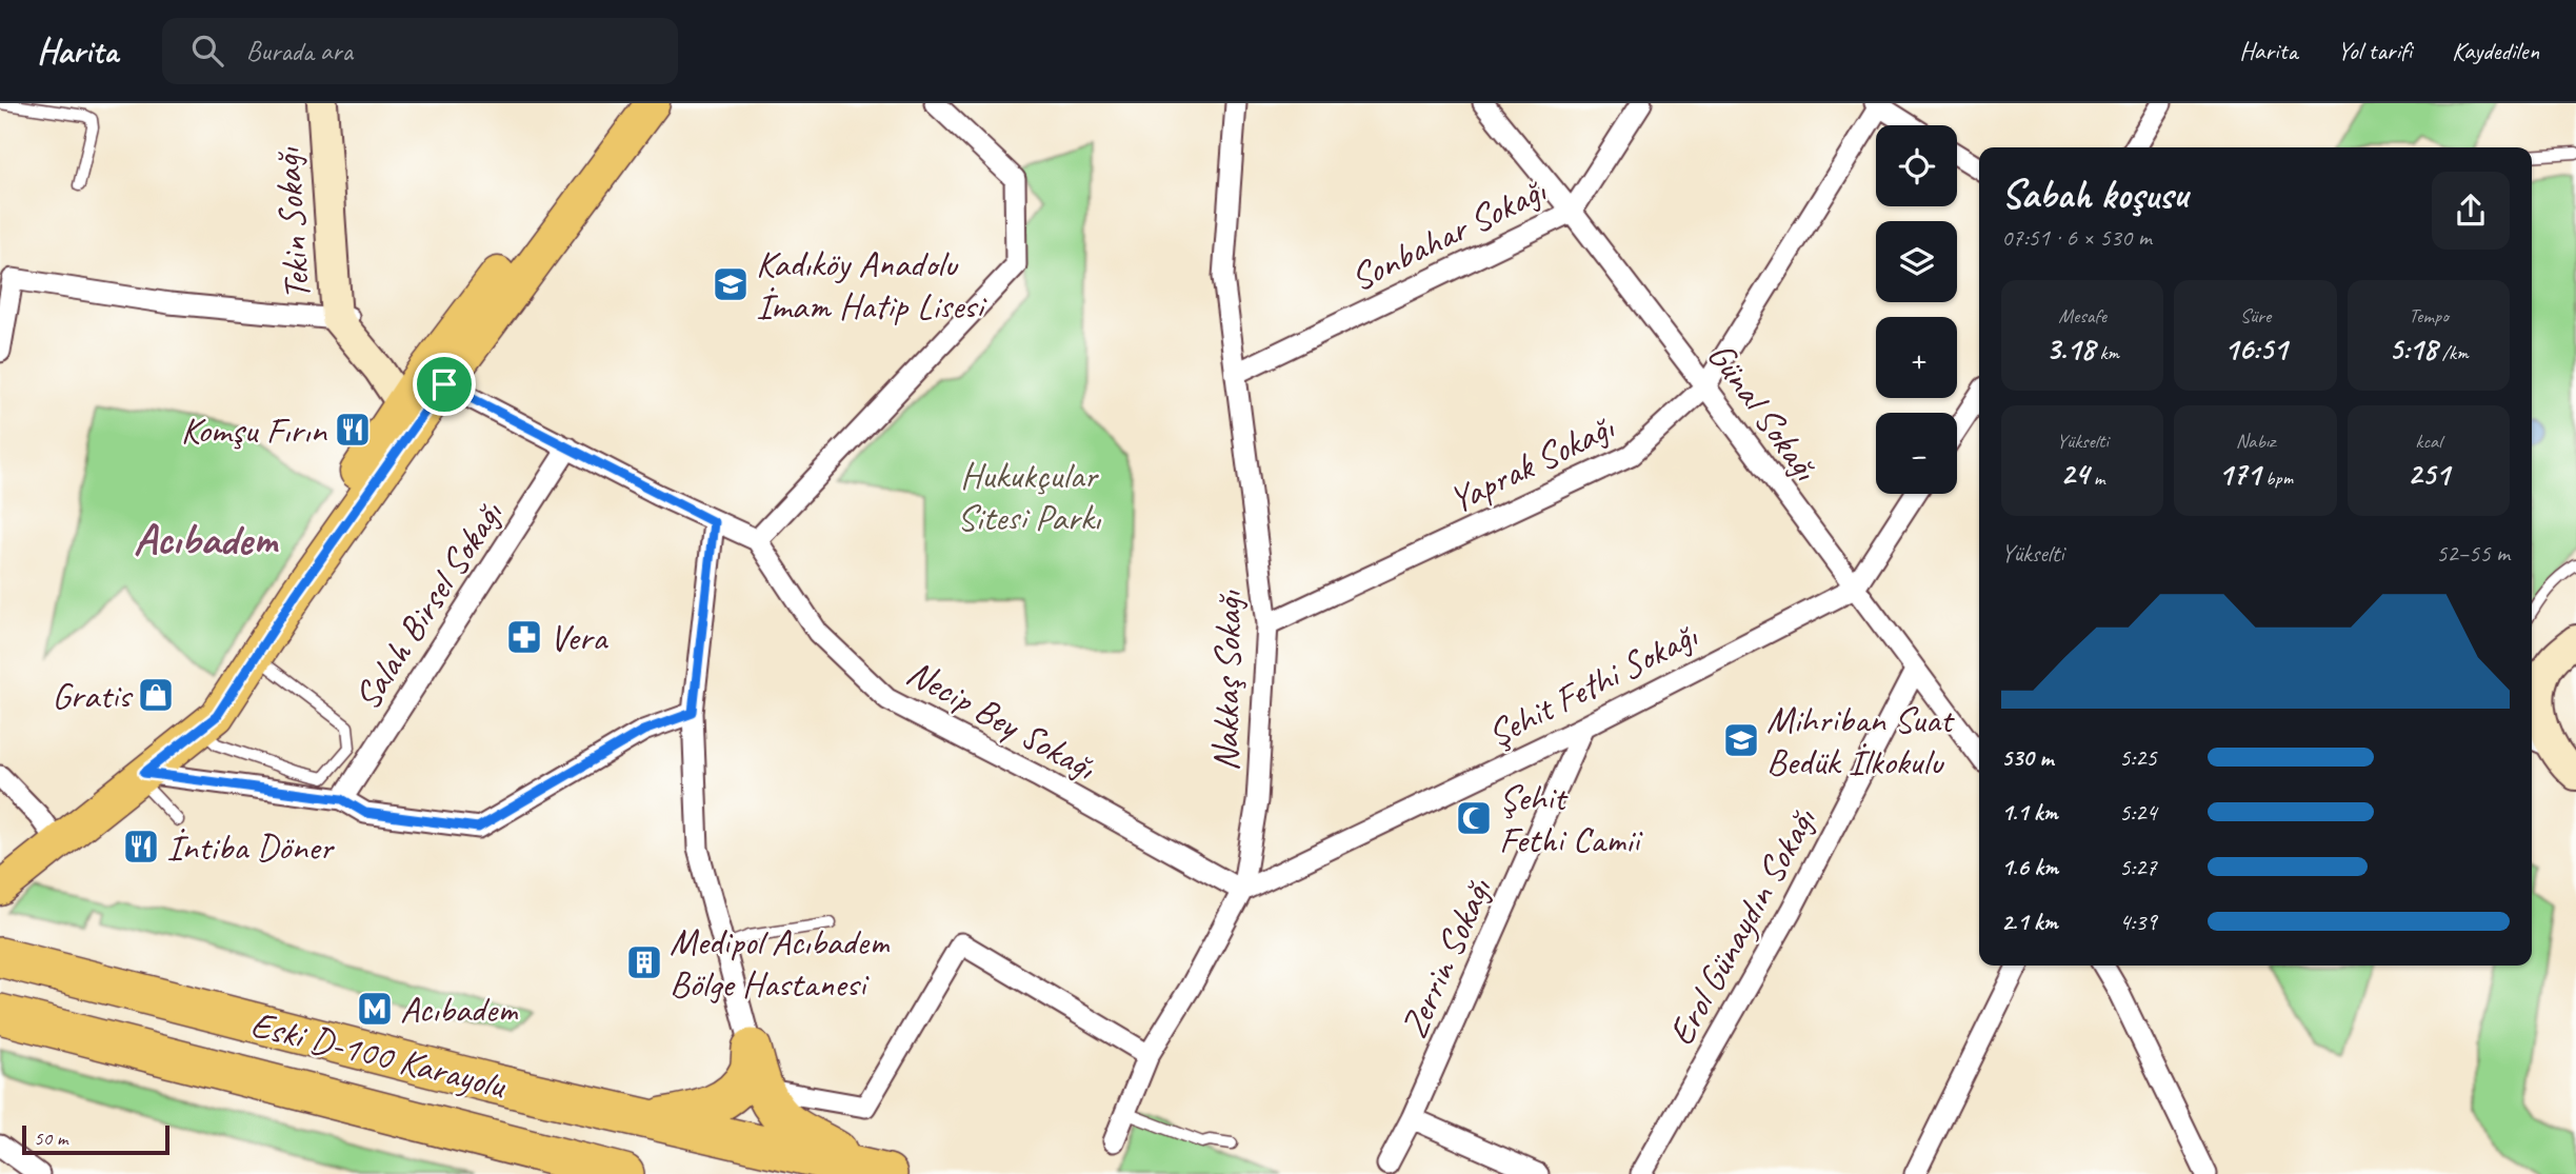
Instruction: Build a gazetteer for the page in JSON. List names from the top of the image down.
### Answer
{
  "streets": {
    "highway": ["Eski D-100 Karayolu"],
    "street": [
      "Tekin Sokağı",
      "Sonbahar Sokağı",
      "Günal Sokağı",
      "Yaprak Sokağı",
      "Salah Birsel Sokağı",
      "Nakkaş Sokağı",
      "Şehit Fethi Sokağı",
      "Necip Bey Sokağı",
      "Erol Günaydın Sokağı",
      "Zerrin Sokağı"
    ]
  },
  "crossings": [
    ["Sonbahar Sokağı", "Günal Sokağı"],
    ["Sonbahar Sokağı", "Nakkaş Sokağı"],
    ["Günal Sokağı", "Yaprak Sokağı"],
    ["Günal Sokağı", "Şehit Fethi Sokağı"],
    ["Günal Sokağı", "Erol Günaydın Sokağı"],
    ["Yaprak Sokağı", "Nakkaş Sokağı"],
    ["Nakkaş Sokağı", "Şehit Fethi Sokağı"],
    ["Nakkaş Sokağı", "Necip Bey Sokağı"],
    ["Şehit Fethi Sokağı", "Necip Bey Sokağı"],
    ["Şehit Fethi Sokağı", "Zerrin Sokağı"]
  ],
  "districts": ["Acıbadem"],
  "parks": ["Hukukçular Sitesi Parkı"],
  "places": {
    "school or university": ["Kadıköy Anadolu İmam Hatip Lisesi", "Mihriban Suat Bedük İlkokulu"],
    "restaurant": ["Komşu Fırın", "İntiba Döner"],
    "pharmacy": ["Vera"],
    "shop": ["Gratis"],
    "mosque": ["Şehit Fethi Camii"],
    "building": ["Medipol Acıbadem Bölge Hastanesi"],
    "metro station": ["Acıbadem"]
  },
  "scale_bar": "50 m",
  "page": {
    "header": "Harita",
    "search": "Burada ara",
    "nav": ["Harita", "Yol tarifi", "Kaydedilen"],
    "map_buttons": ["+", "−"],
    "heading": ["Sabah koşusu", "07:51 · 6 × 530 m"],
    "stats": [
      ["Mesafe", "3.18 km"],
      ["Süre", "16:51"],
      ["Tempo", "5:18 /km"],
      ["Yükselti", "24 m"],
      ["Nabız", "171 bpm"],
      ["kcal", "251"]
    ],
    "chart": ["Yükselti", "52–55 m"],
    "list": [
      {
        "name": "530 m",
        "note": "5:25"
      },
      {
        "name": "1.1 km",
        "note": "5:24"
      },
      {
        "name": "1.6 km",
        "note": "5:27"
      },
      {
        "name": "2.1 km",
        "note": "4:39"
      }
    ],
    "scale": "50 m"
  }
}
